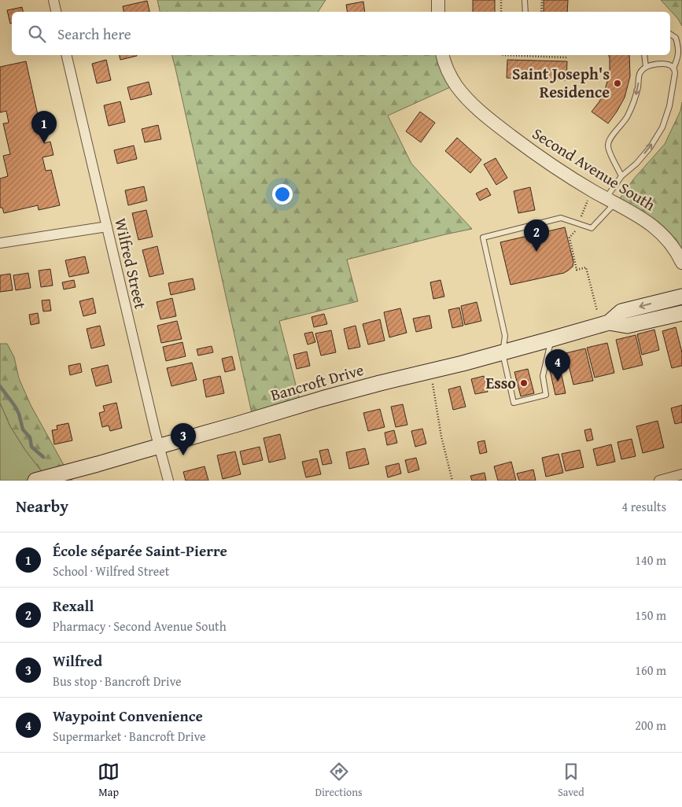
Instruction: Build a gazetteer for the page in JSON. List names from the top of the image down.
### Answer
{
  "streets": {
    "main road": ["Bancroft Drive"],
    "street": ["Second Avenue South", "Wilfred Street"]
  },
  "crossings": [
    ["Wilfred Street", "Bancroft Drive"]
  ],
  "places": ["Saint Joseph's Residence", "Esso"],
  "page": {
    "search": "Search here",
    "pins": [
      "1",
      "2",
      "4",
      "3"
    ],
    "heading": ["Nearby", "4 results"],
    "list": [
      {
        "mark": "1",
        "name": "École séparée Saint-Pierre",
        "note": "School · Wilfred Street",
        "value": "140 m"
      },
      {
        "mark": "2",
        "name": "Rexall",
        "note": "Pharmacy · Second Avenue South",
        "value": "150 m"
      },
      {
        "mark": "3",
        "name": "Wilfred",
        "note": "Bus stop · Bancroft Drive",
        "value": "160 m"
      },
      {
        "mark": "4",
        "name": "Waypoint Convenience",
        "note": "Supermarket · Bancroft Drive",
        "value": "200 m"
      }
    ],
    "nav": ["Map", "Directions", "Saved"]
  }
}
